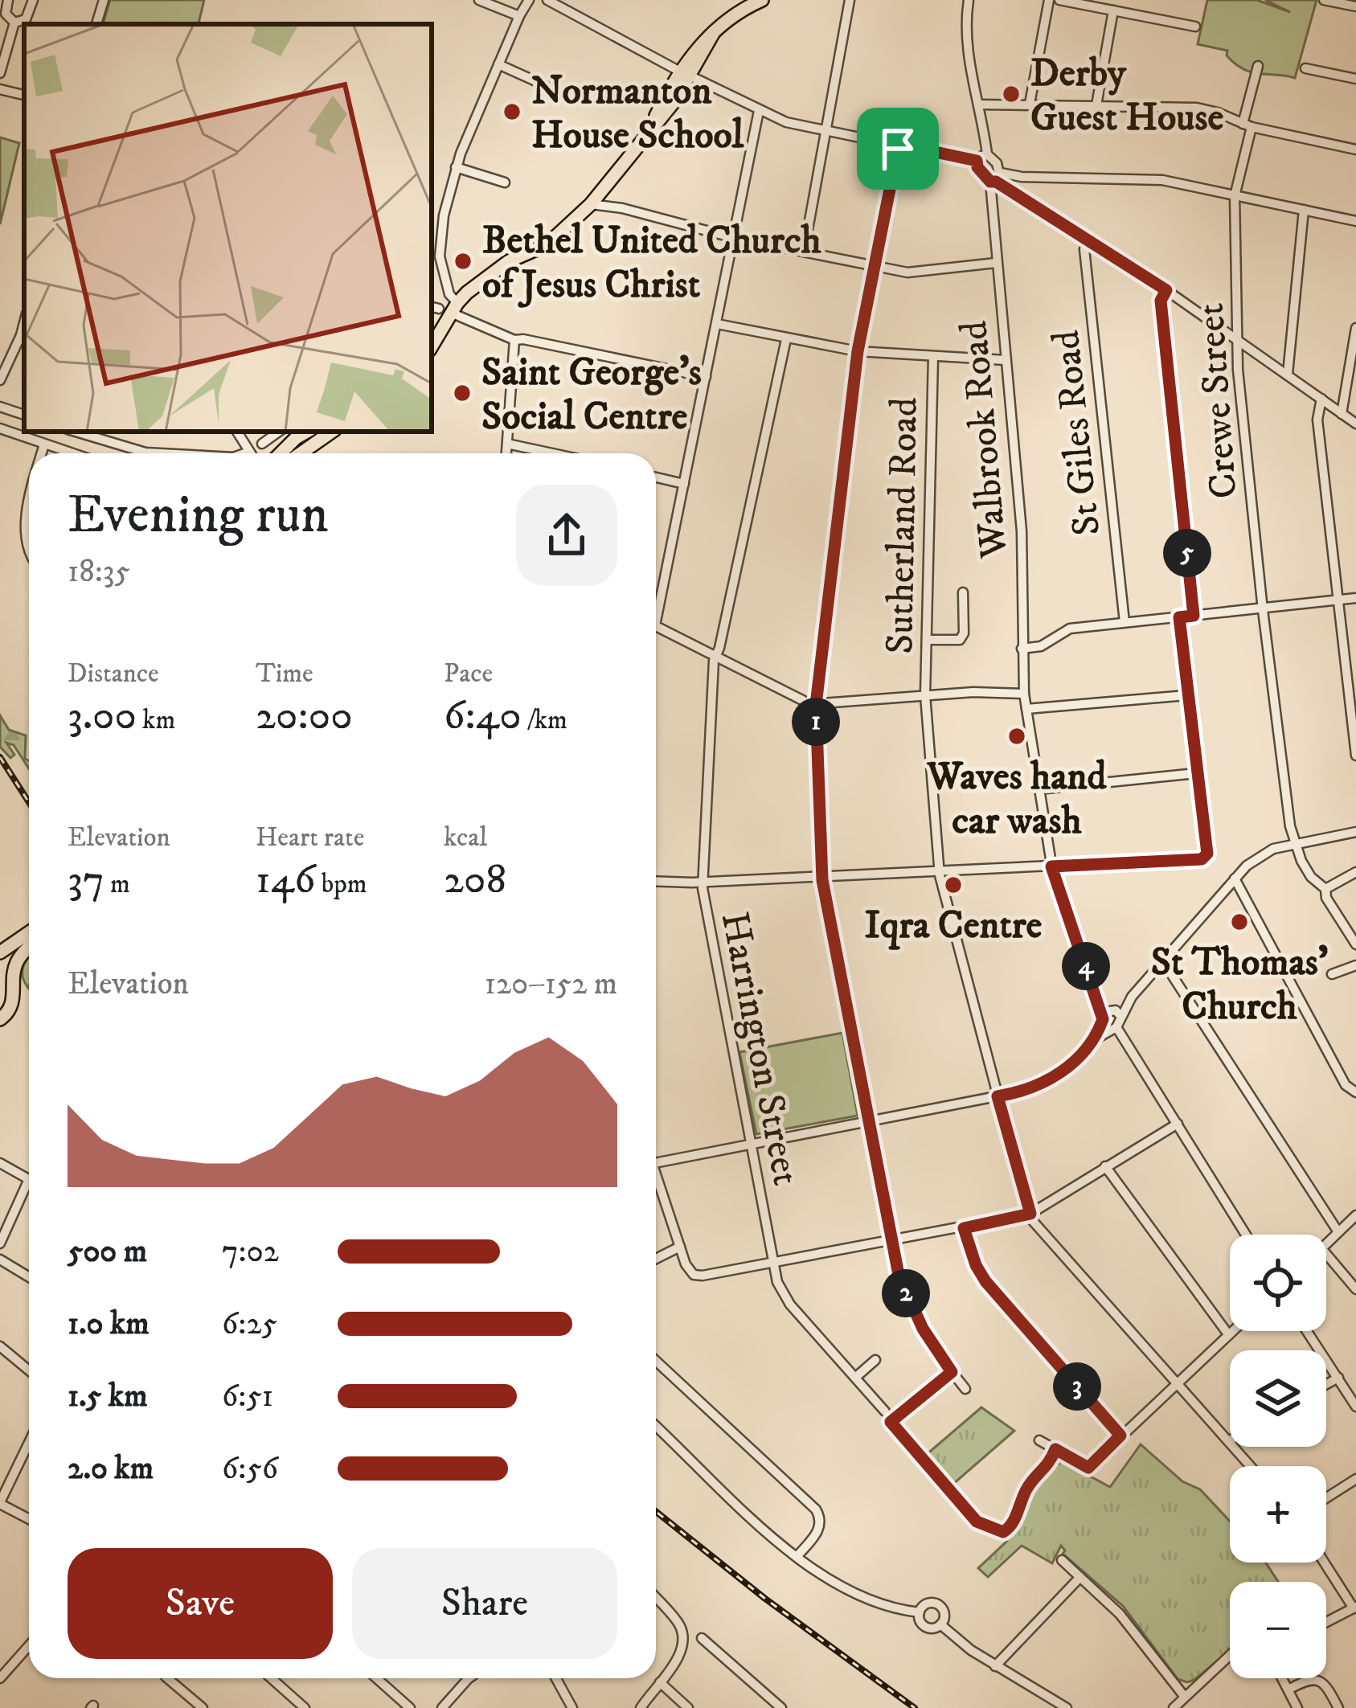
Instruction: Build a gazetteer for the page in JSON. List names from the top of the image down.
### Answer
{
  "streets": {
    "street": [
      "Crewe Street",
      "St Giles Road",
      "Walbrook Road",
      "Sutherland Road",
      "Harrington Street"
    ]
  },
  "places": [
    "Derby Guest House",
    "Normanton House School",
    "Bethel United Church of Jesus Christ",
    "Saint George's Social Centre",
    "Waves hand car wash",
    "Iqra Centre",
    "St Thomas' Church"
  ],
  "page": {
    "heading": ["Evening run", "18:35"],
    "pins": [
      "5",
      "1",
      "4",
      "2",
      "3"
    ],
    "stats": [
      ["Distance", "3.00 km"],
      ["Time", "20:00"],
      ["Pace", "6:40 /km"],
      ["Elevation", "37 m"],
      ["Heart rate", "146 bpm"],
      ["kcal", "208"]
    ],
    "chart": ["Elevation", "120–152 m"],
    "list": [
      {
        "name": "500 m",
        "note": "7:02"
      },
      {
        "name": "1.0 km",
        "note": "6:25"
      },
      {
        "name": "1.5 km",
        "note": "6:51"
      },
      {
        "name": "2.0 km",
        "note": "6:56"
      }
    ],
    "map_buttons": ["+", "−"],
    "buttons": ["Save", "Share"]
  }
}
